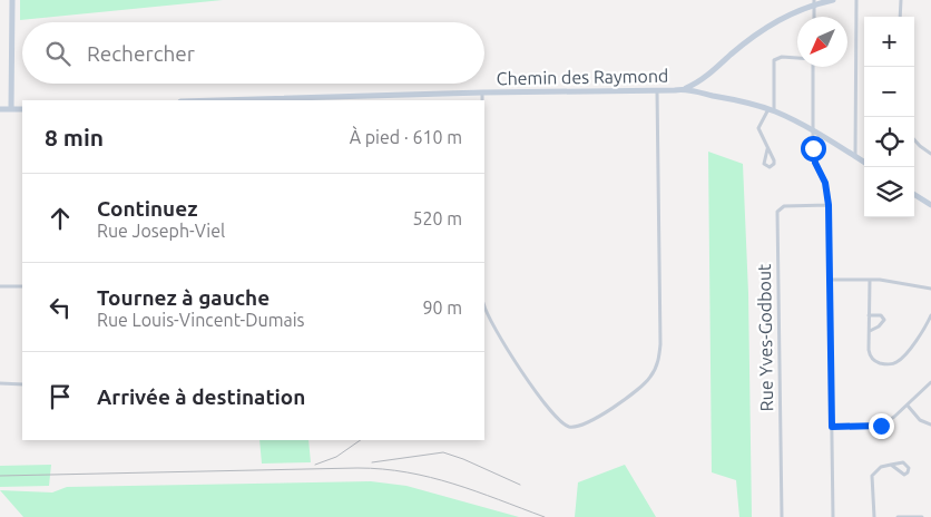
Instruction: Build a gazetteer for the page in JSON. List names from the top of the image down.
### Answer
{
  "streets": {
    "street": ["Chemin des Raymond", "Rue Yves-Godbout"]
  },
  "north": "bottom left",
  "page": {
    "map_buttons": ["+", "−"],
    "search": "Rechercher",
    "heading": ["8 min", "À pied · 610 m"],
    "list": [
      ["Continuez", "Rue Joseph-Viel", "520 m"],
      ["Tournez à gauche", "Rue Louis-Vincent-Dumais", "90 m"],
      "Arrivée à destination"
    ]
  }
}
